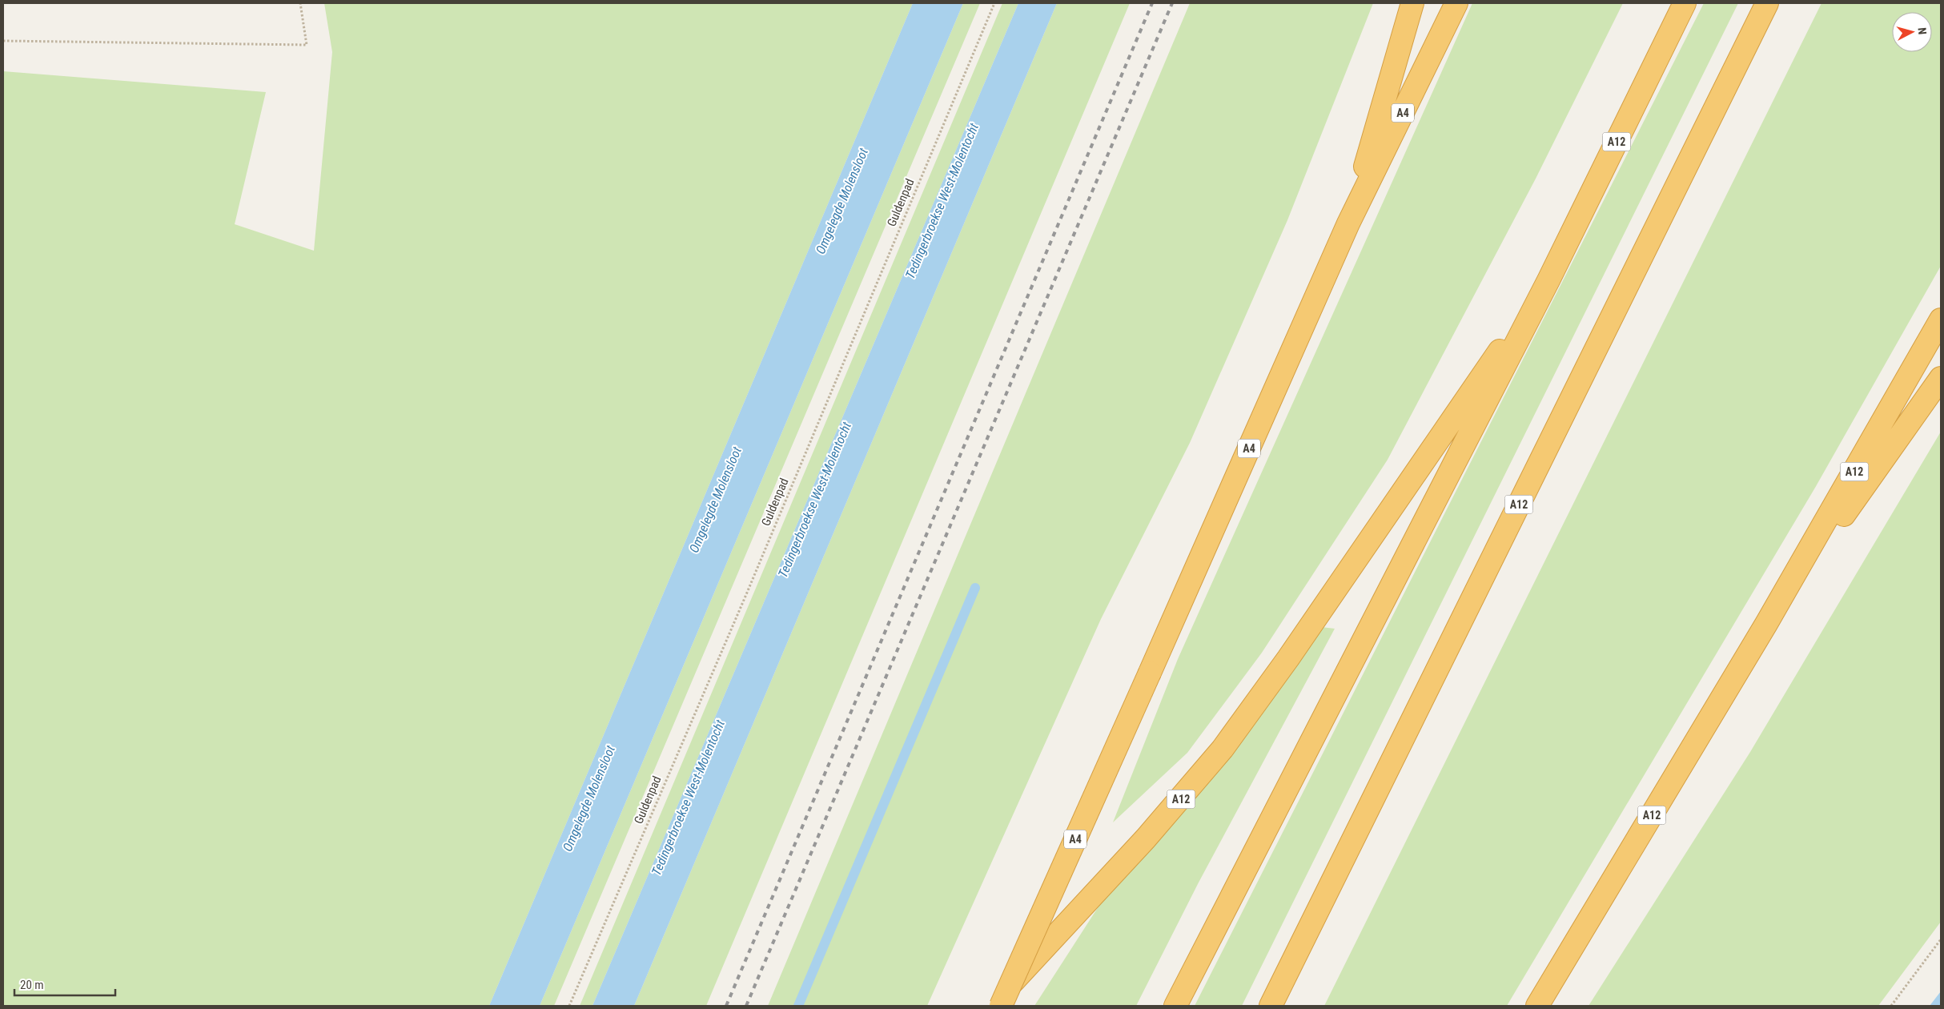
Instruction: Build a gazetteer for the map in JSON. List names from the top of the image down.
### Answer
{
  "streets": {
    "highway": ["A4", "A12"],
    "path": ["Guldenpad"]
  },
  "water": ["Omgelegde Molensloot", "Tedingerbroekse West-Molentocht"],
  "scale_bar": "20 m",
  "north": "right"
}
